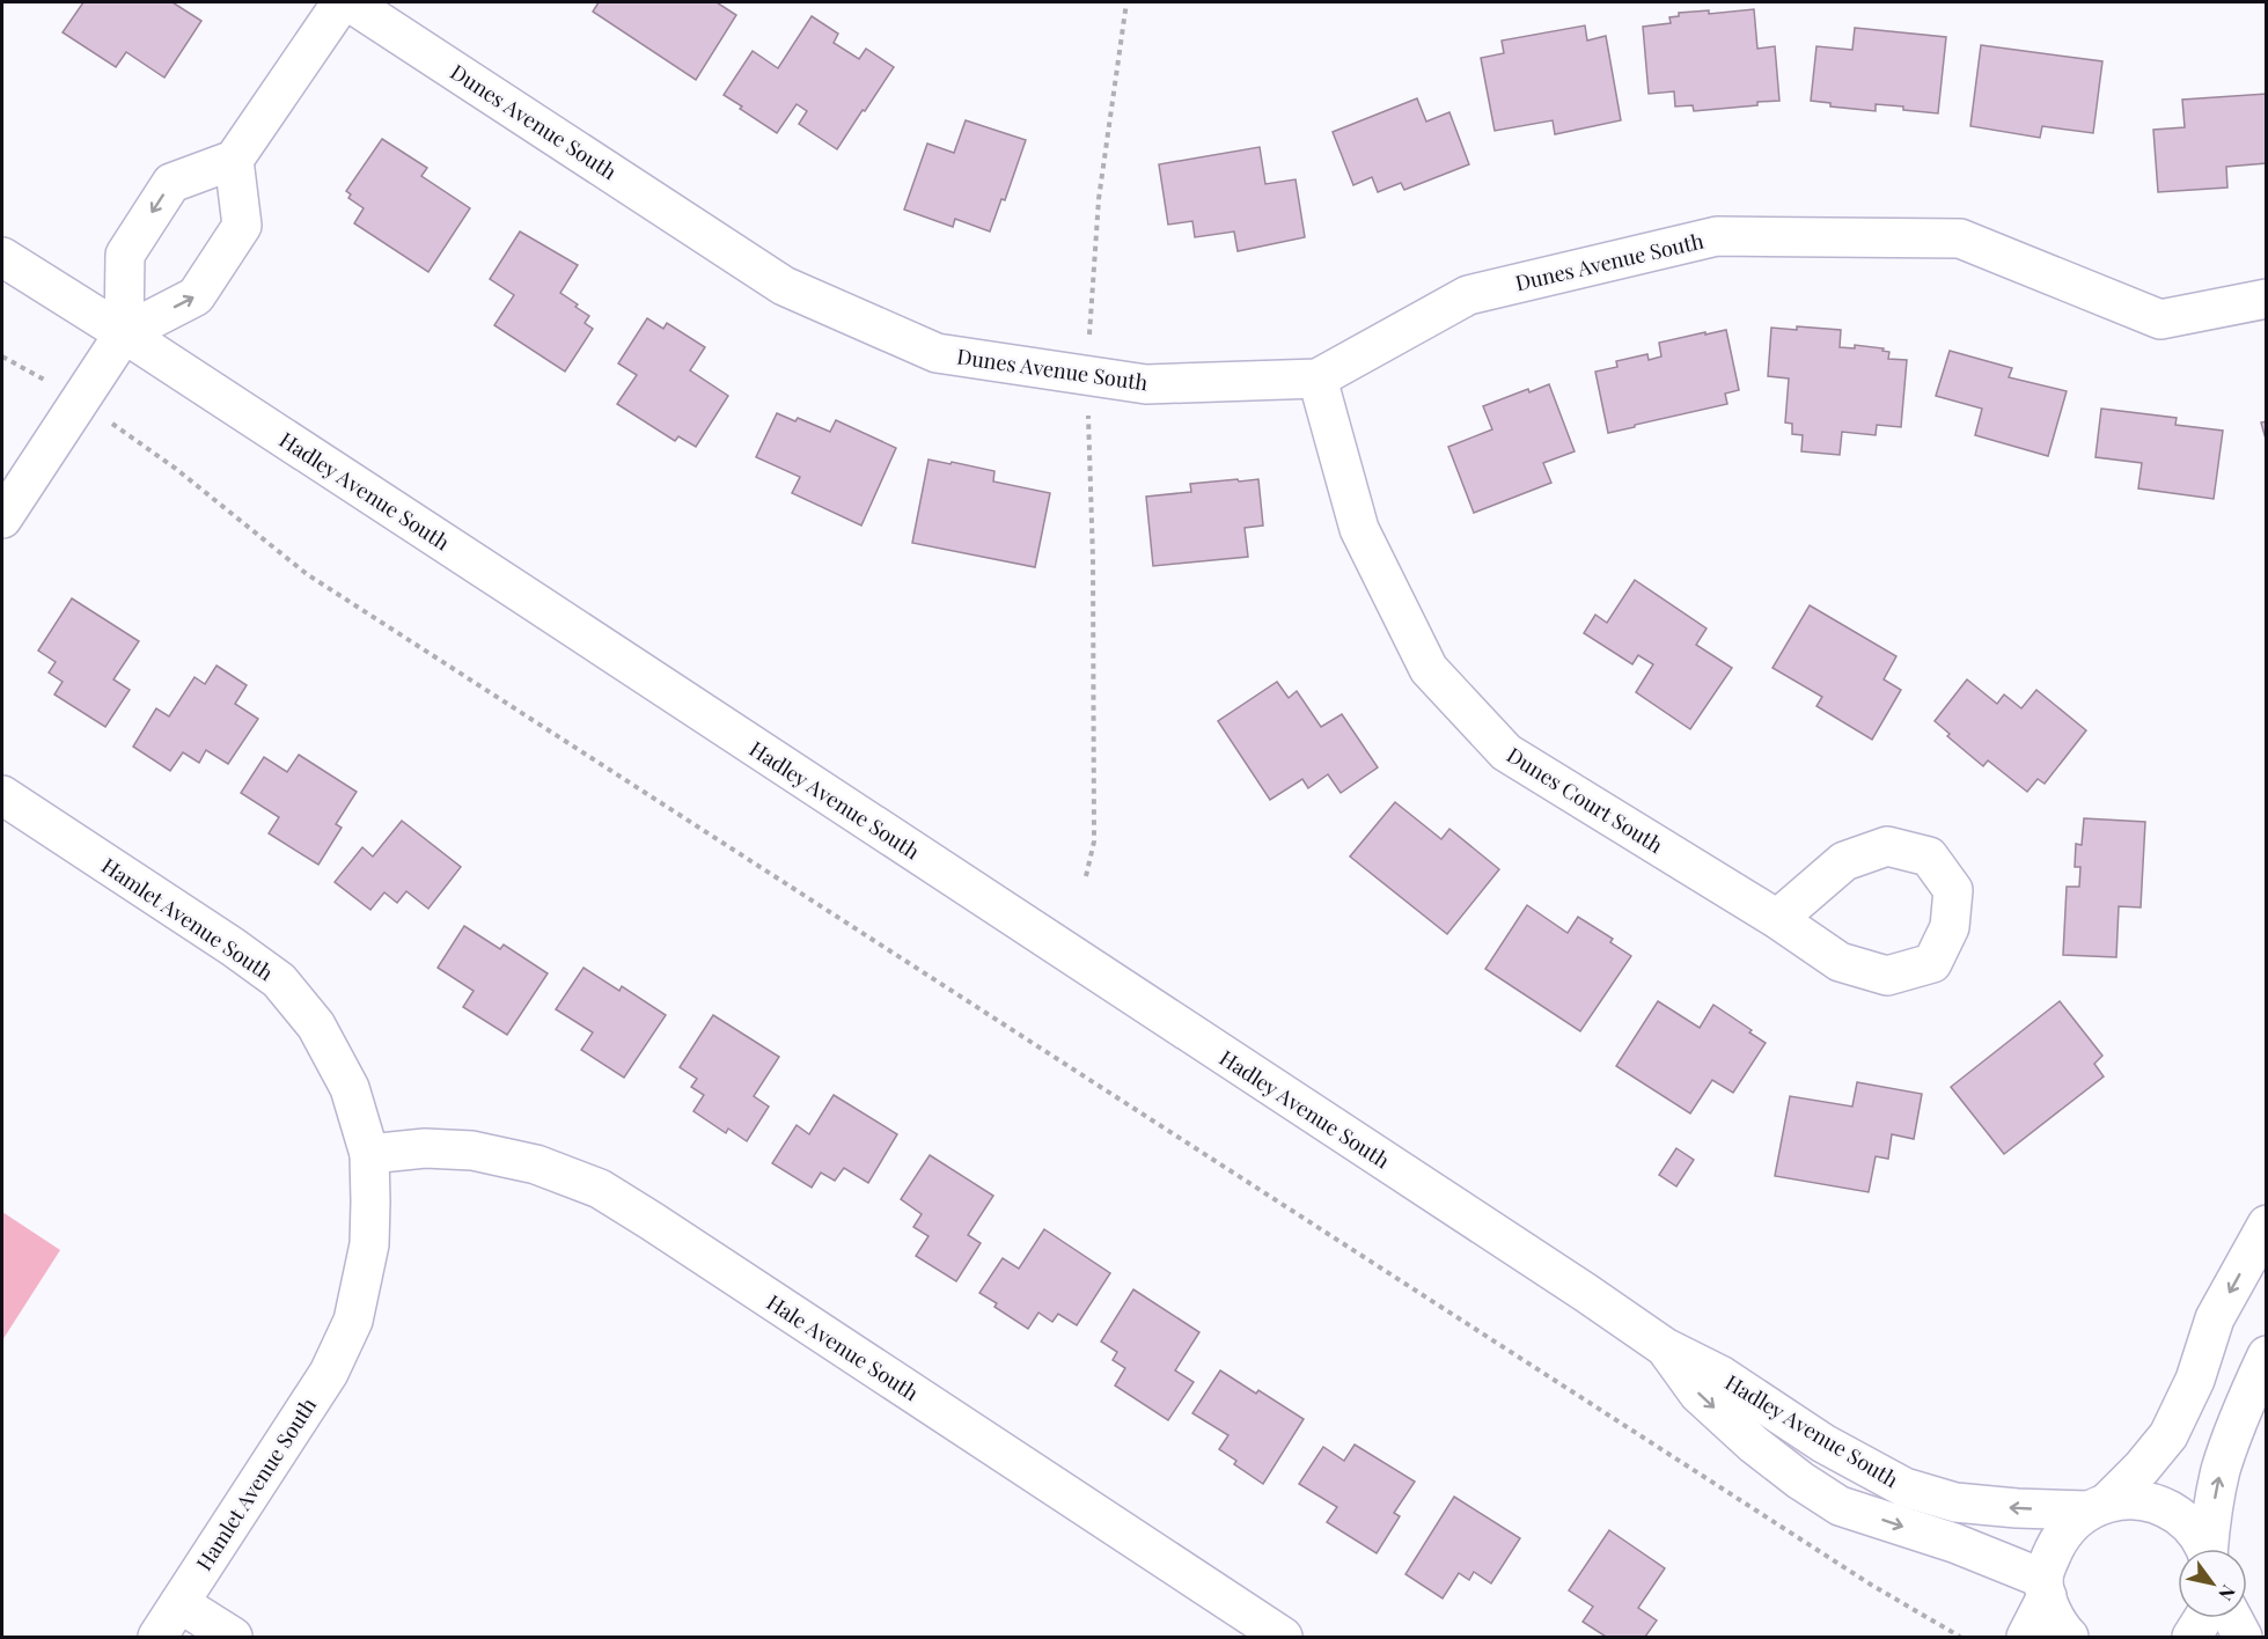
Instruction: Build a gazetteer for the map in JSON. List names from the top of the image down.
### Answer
{
  "streets": {
    "street": [
      "Dunes Avenue South",
      "Hadley Avenue South",
      "Dunes Court South",
      "Hamlet Avenue South",
      "Hale Avenue South"
    ]
  },
  "crossings": [
    ["Dunes Avenue South", "Dunes Court South"],
    ["Hamlet Avenue South", "Hale Avenue South"]
  ],
  "north": "bottom right"
}
